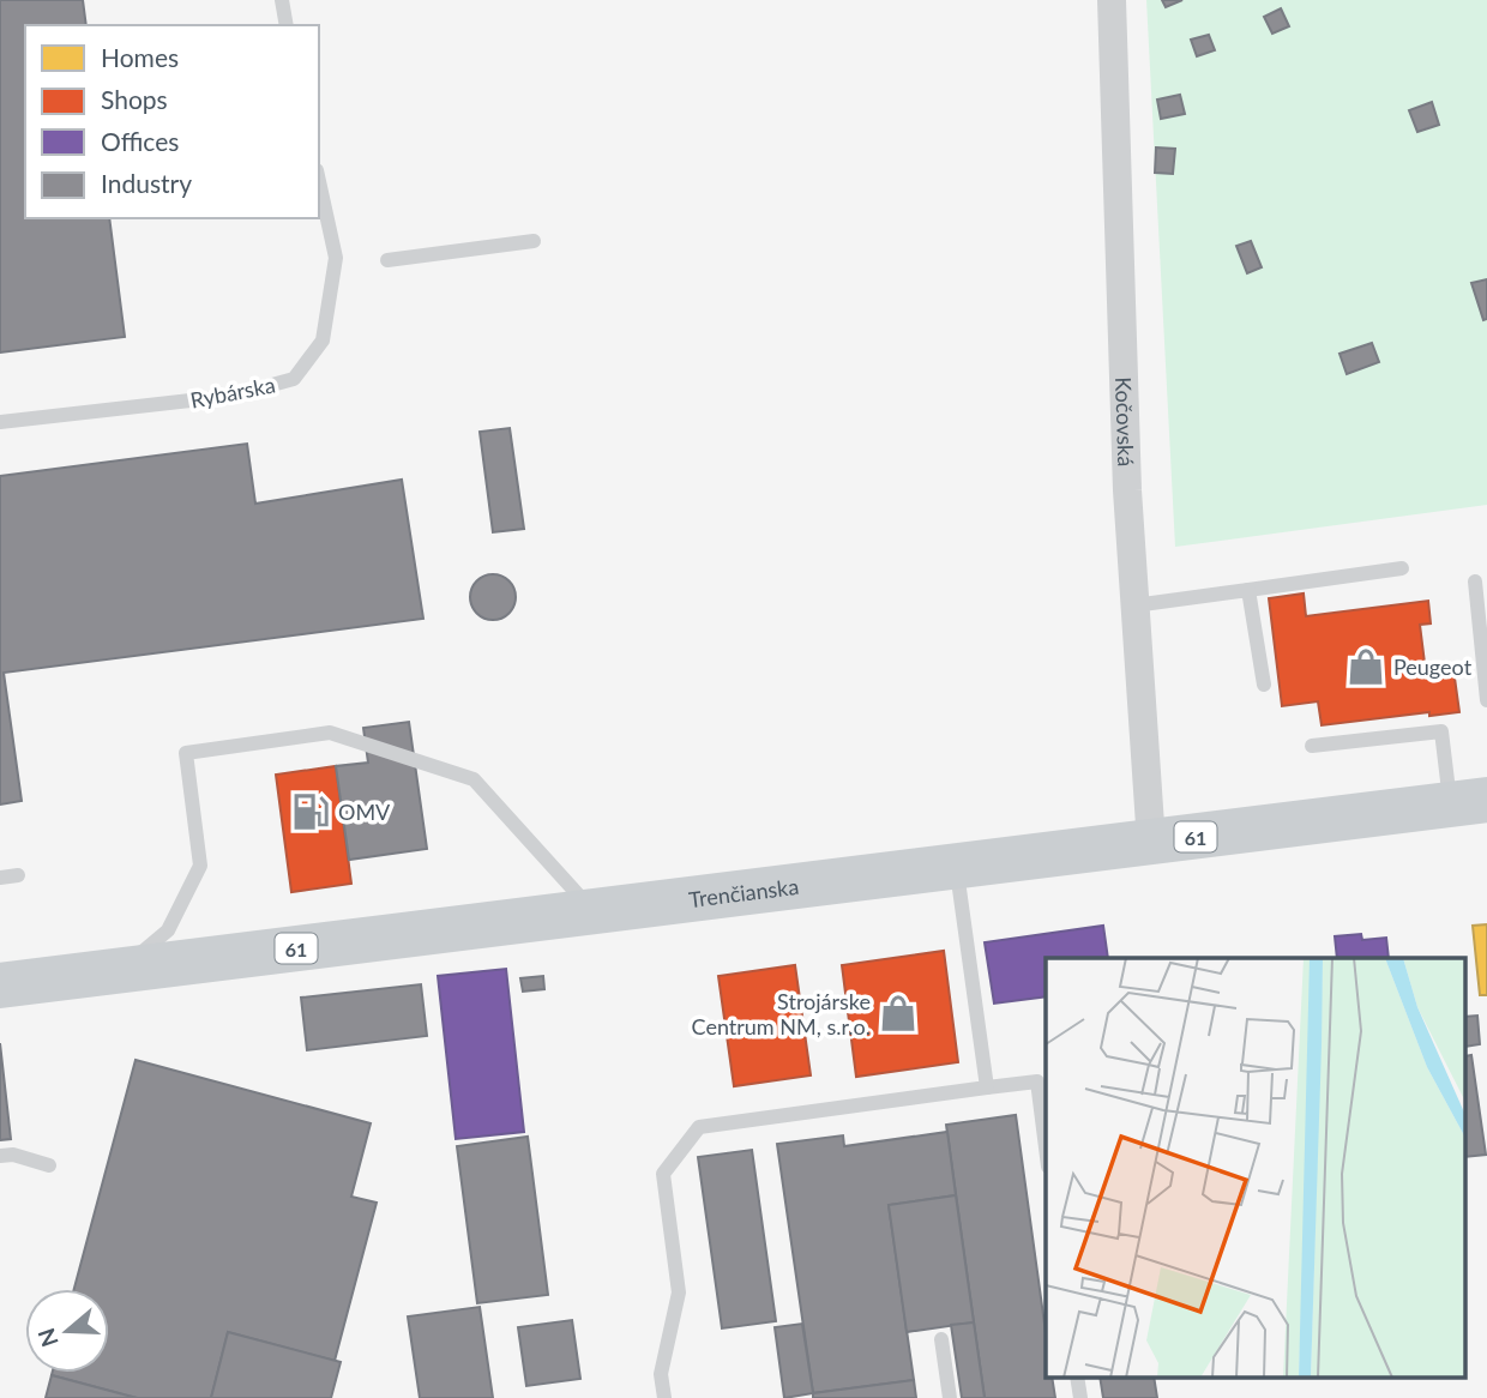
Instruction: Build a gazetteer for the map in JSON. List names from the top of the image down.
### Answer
{
  "streets": {
    "main road": ["61", "Trenčianska"],
    "street": ["Kočovská"],
    "lane": ["Rybárska"]
  },
  "crossings": [
    ["Kočovská", "Trenčianska"]
  ],
  "places": {
    "shop": ["Peugeot", "Strojárske Centrum NM, s.r.o."],
    "fuel station": ["OMV"]
  },
  "legend": [
    "Homes",
    "Shops",
    "Offices",
    "Industry"
  ],
  "north": "left"
}
